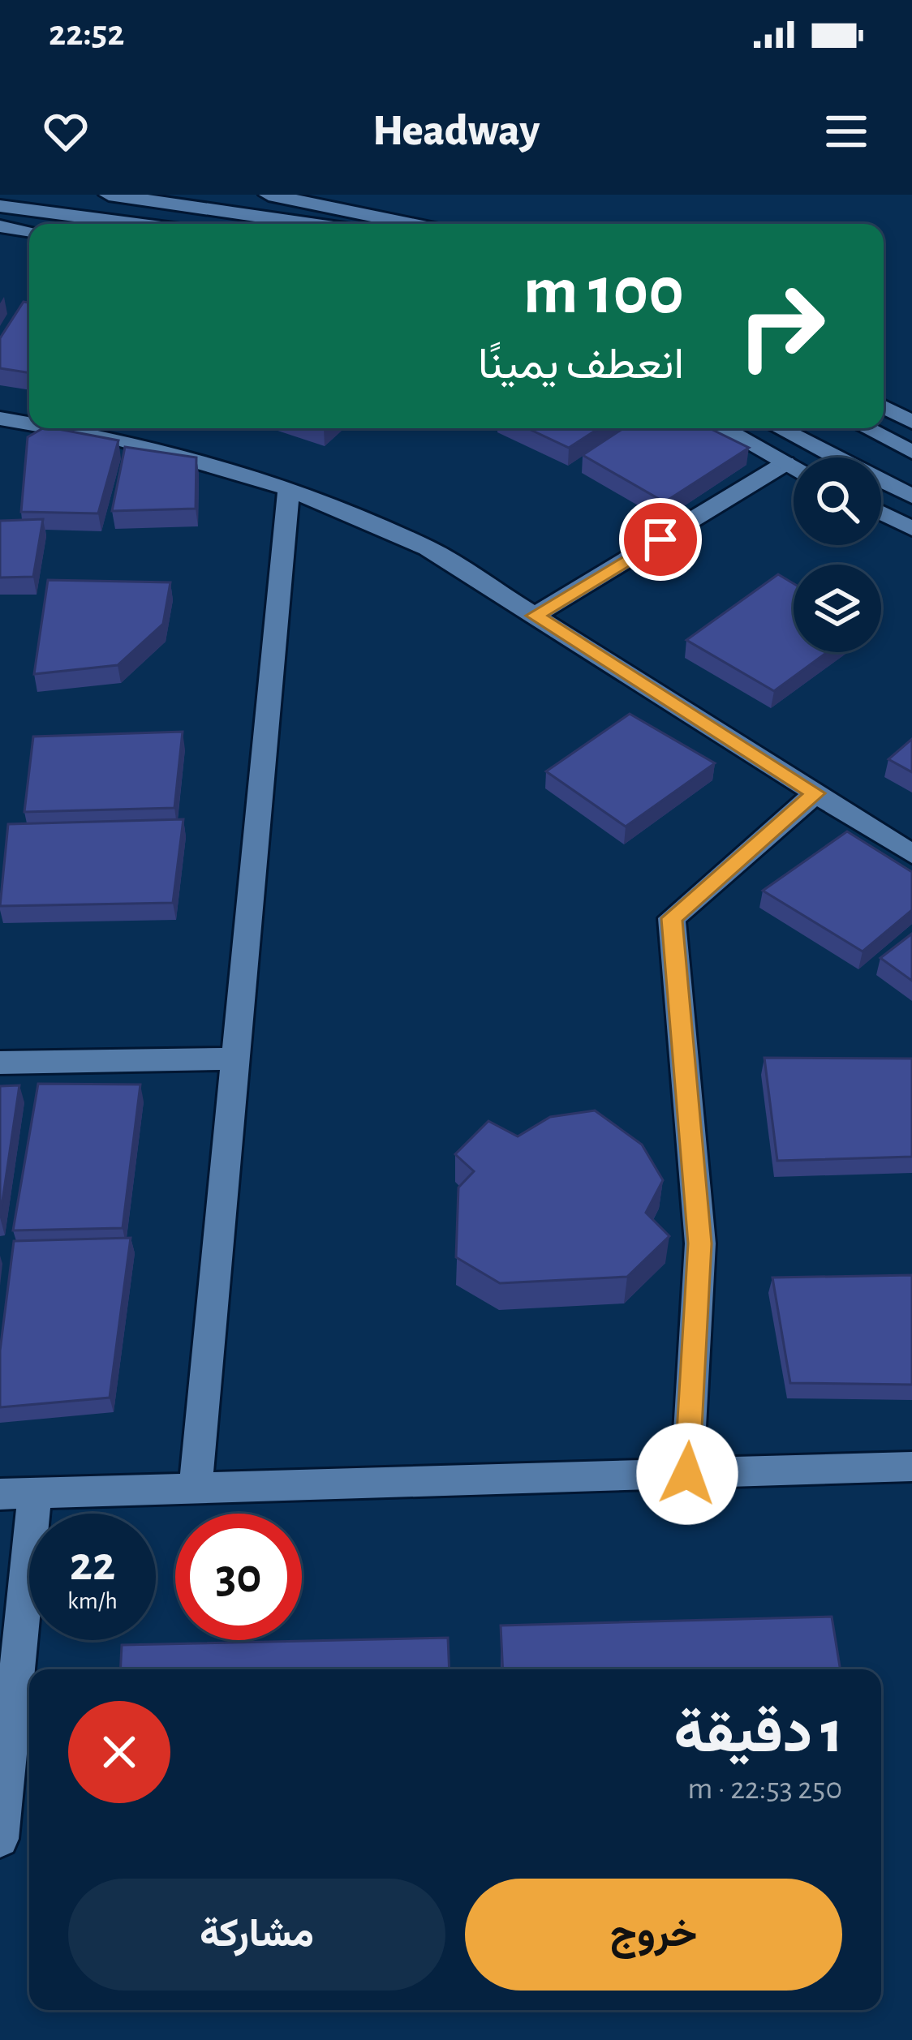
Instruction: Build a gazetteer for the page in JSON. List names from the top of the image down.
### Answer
{
  "page": {
    "status": "22:52",
    "header": "Headway",
    "turn": ["100 m", "انعطف يمينًا"],
    "speed": "22 km/h",
    "limit": "30",
    "heading": ["1 دقيقة", "250 m · 22:53"],
    "buttons": ["خروج", "مشاركة"]
  }
}
